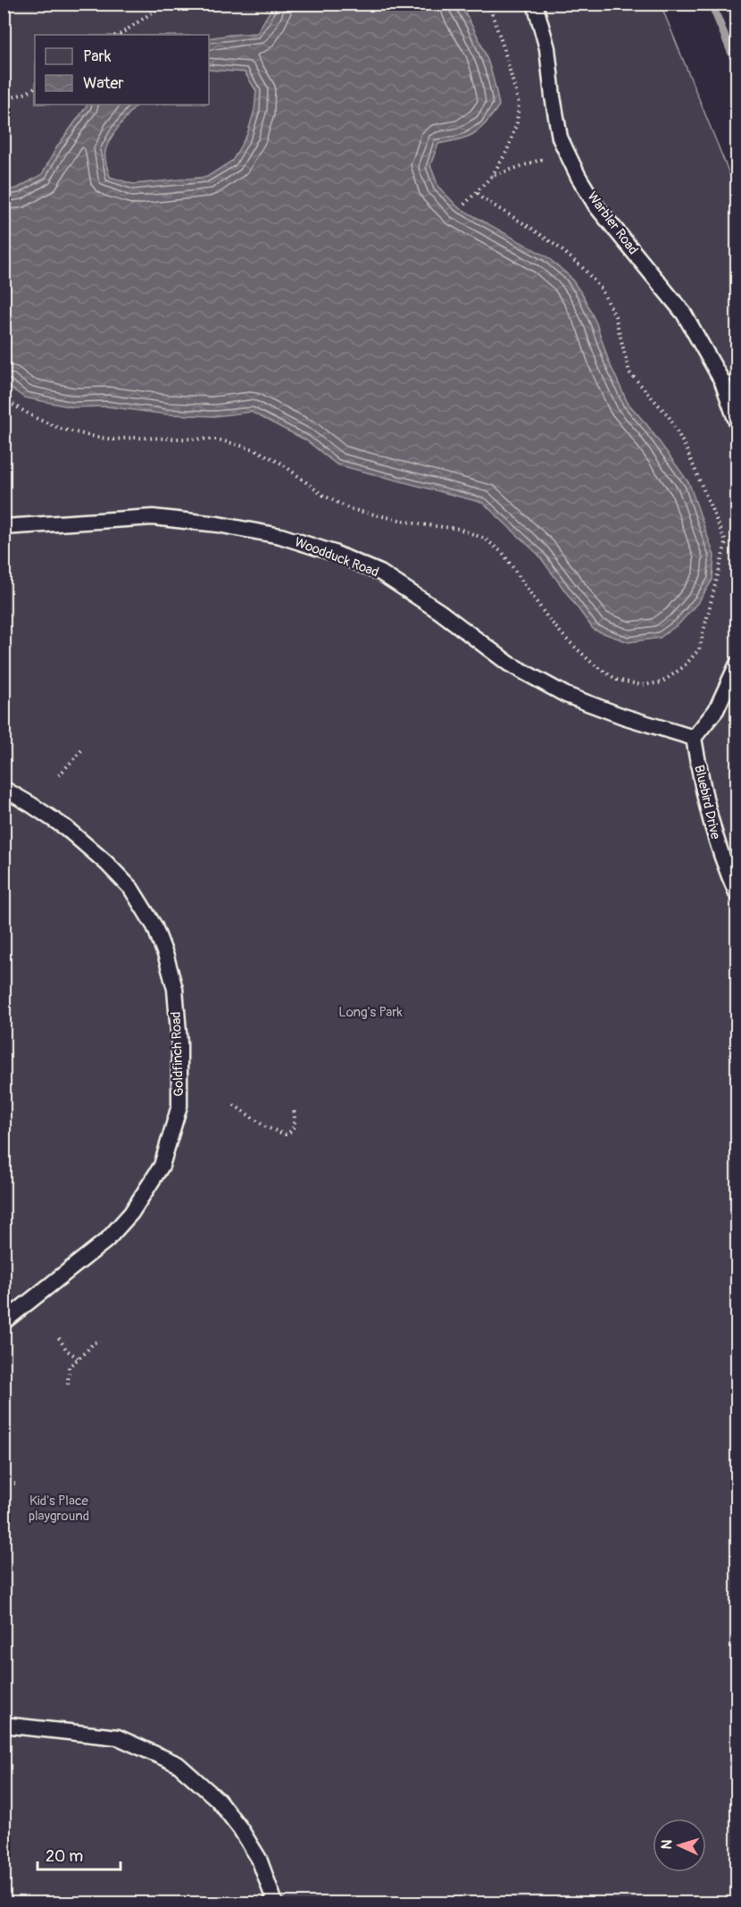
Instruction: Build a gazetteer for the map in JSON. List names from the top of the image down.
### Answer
{
  "streets": {
    "lane": [
      "Warbler Road",
      "Woodduck Road",
      "Bluebird Drive",
      "Goldfinch Road"
    ]
  },
  "crossings": [
    ["Woodduck Road", "Bluebird Drive"]
  ],
  "parks": ["Long's Park", "Kid's Place playground"],
  "legend": ["Park", "Water"],
  "scale_bar": "20 m",
  "north": "left"
}
